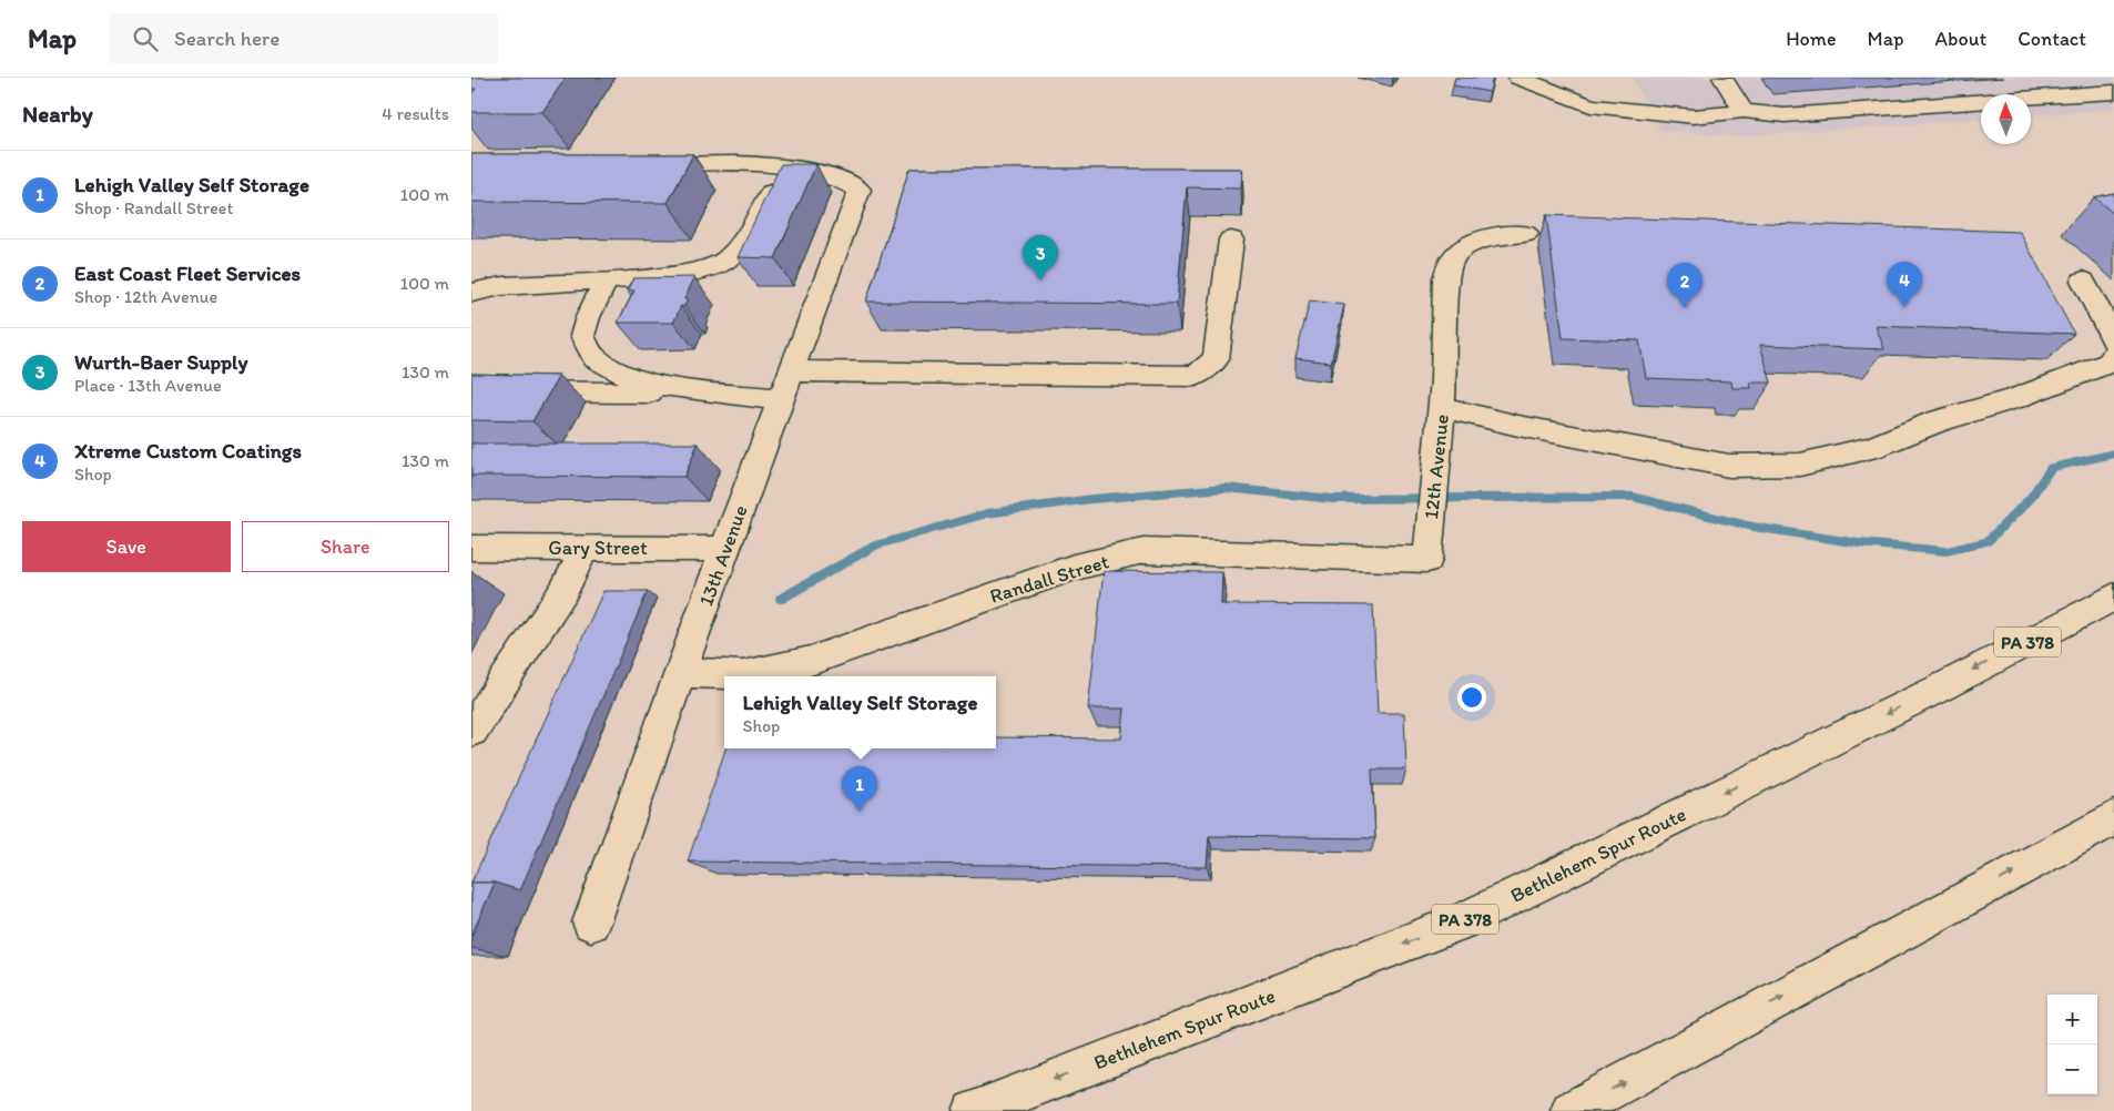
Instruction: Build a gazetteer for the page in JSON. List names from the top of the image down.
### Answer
{
  "streets": {
    "main road": [
      "12th Avenue",
      "Gary Street",
      "13th Avenue",
      "Randall Street",
      "PA 378",
      "Bethlehem Spur Route"
    ]
  },
  "crossings": [
    ["12th Avenue", "Randall Street"],
    ["Gary Street", "13th Avenue"],
    ["13th Avenue", "Randall Street"]
  ],
  "north": "top",
  "page": {
    "header": "Map",
    "search": "Search here",
    "nav": [
      "Home",
      "Map",
      "About",
      "Contact"
    ],
    "heading": ["Nearby", "4 results"],
    "list": [
      {
        "mark": "1",
        "name": "Lehigh Valley Self Storage",
        "note": "Shop · Randall Street",
        "value": "100 m"
      },
      {
        "mark": "2",
        "name": "East Coast Fleet Services",
        "note": "Shop · 12th Avenue",
        "value": "100 m"
      },
      {
        "mark": "3",
        "name": "Wurth-Baer Supply",
        "note": "Place · 13th Avenue",
        "value": "130 m"
      },
      {
        "mark": "4",
        "name": "Xtreme Custom Coatings",
        "note": "Shop",
        "value": "130 m"
      }
    ],
    "pins": [
      "3",
      "4",
      "2",
      "1"
    ],
    "buttons": ["Save", "Share"],
    "popup": ["Lehigh Valley Self Storage", "Shop"],
    "map_buttons": ["+", "−"]
  }
}
